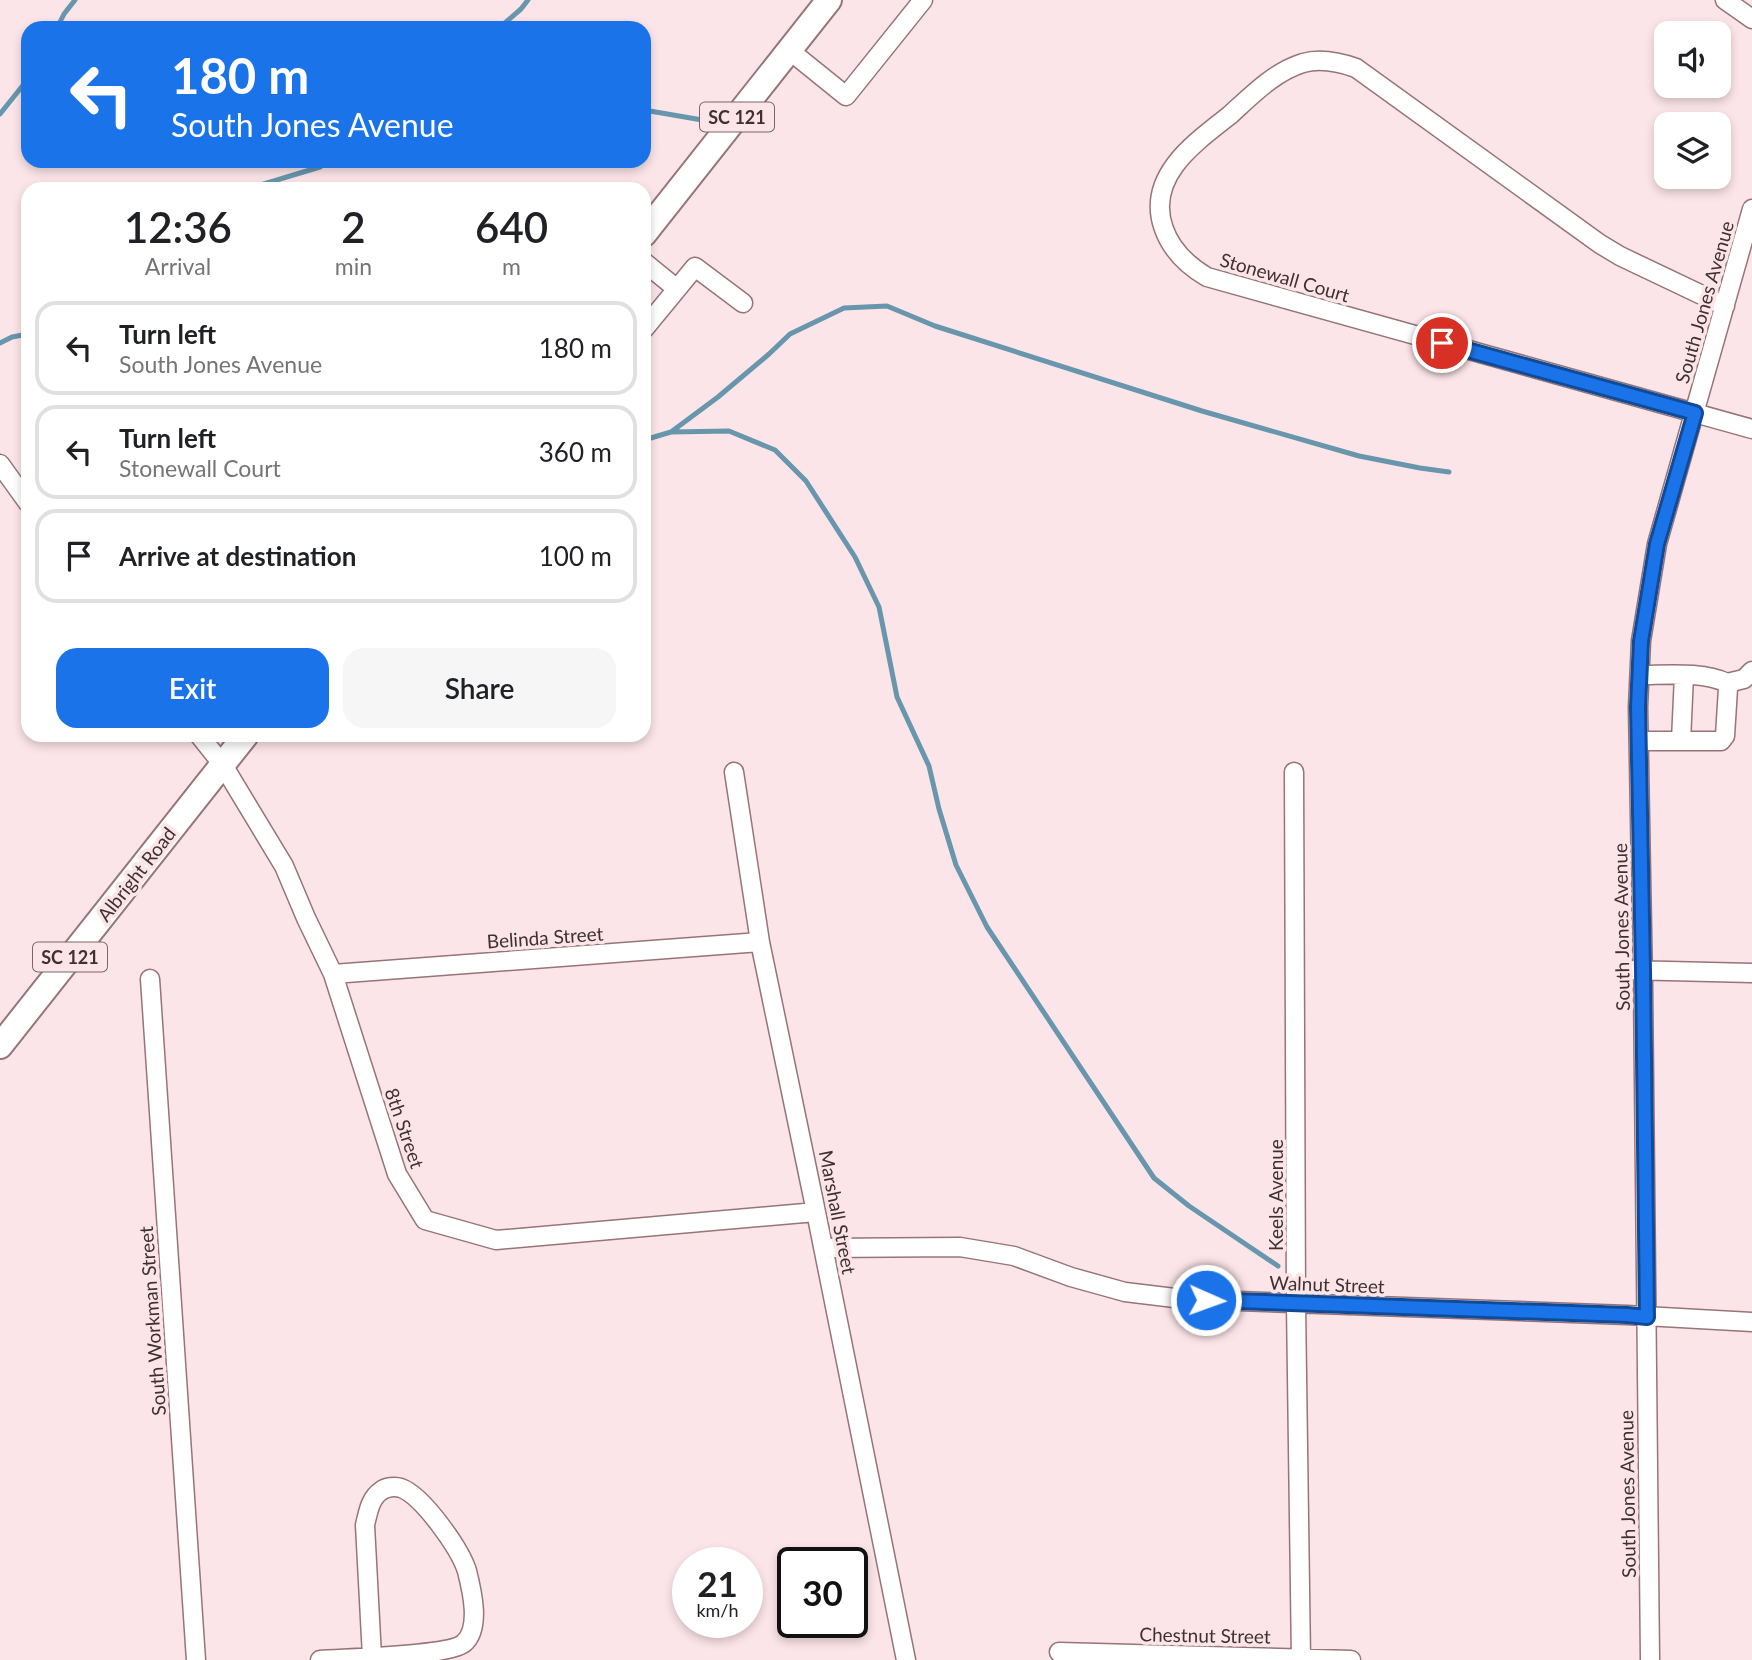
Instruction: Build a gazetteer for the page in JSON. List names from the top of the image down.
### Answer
{
  "streets": {
    "highway": ["SC 121", "Albright Road"],
    "street": [
      "Stonewall Court",
      "South Jones Avenue",
      "Belinda Street",
      "8th Street",
      "Keels Avenue",
      "Marshall Street",
      "Walnut Street",
      "South Workman Street",
      "Chestnut Street"
    ]
  },
  "crossings": [
    ["Stonewall Court", "South Jones Avenue"],
    ["South Jones Avenue", "Walnut Street"],
    ["Albright Road", "8th Street"],
    ["Belinda Street", "8th Street"],
    ["Belinda Street", "Marshall Street"],
    ["8th Street", "Marshall Street"],
    ["Keels Avenue", "Walnut Street"],
    ["Keels Avenue", "Chestnut Street"],
    ["Marshall Street", "Walnut Street"]
  ],
  "page": {
    "turn": ["180 m", "South Jones Avenue"],
    "eta": [
      "12:36",
      "Arrival",
      "2",
      "min",
      "640",
      "m"
    ],
    "list": [
      {
        "name": "Turn left",
        "note": "South Jones Avenue",
        "value": "180 m"
      },
      {
        "name": "Turn left",
        "note": "Stonewall Court",
        "value": "360 m"
      },
      {
        "name": "Arrive at destination",
        "value": "100 m"
      }
    ],
    "buttons": ["Exit", "Share"],
    "speed": "21 km/h",
    "limit": "30"
  }
}
